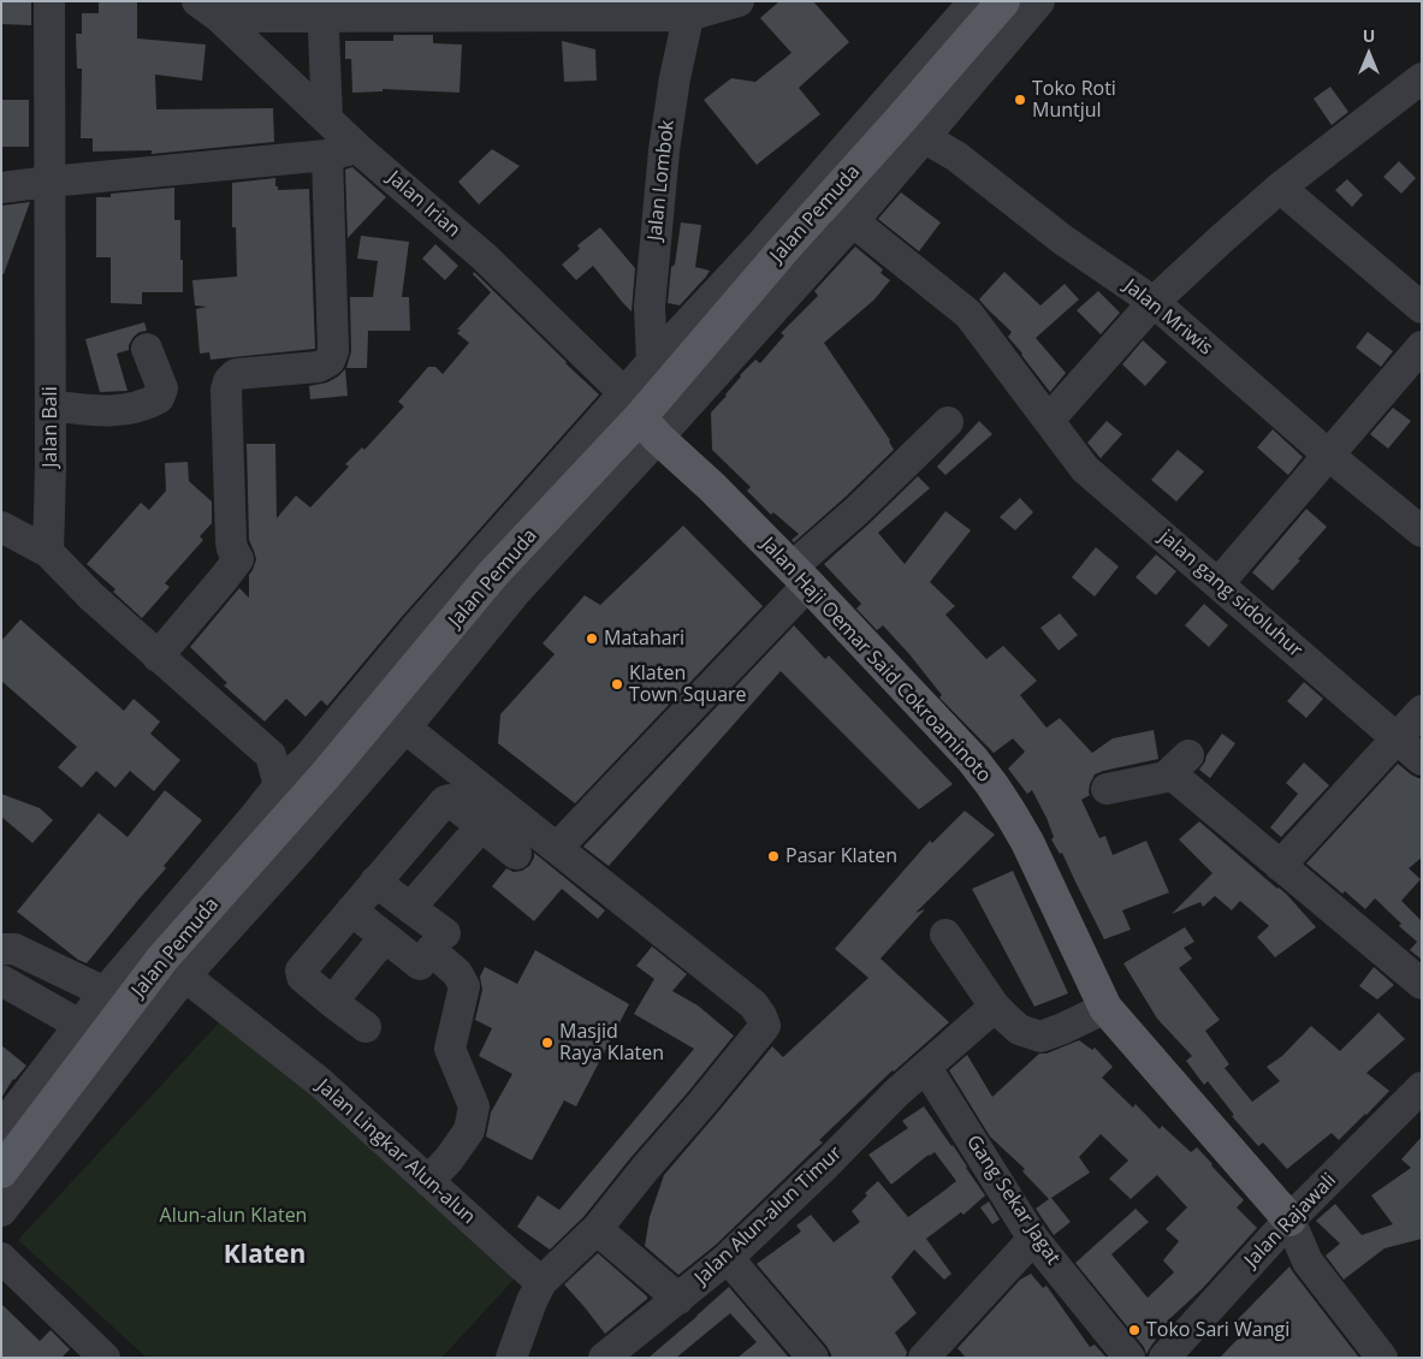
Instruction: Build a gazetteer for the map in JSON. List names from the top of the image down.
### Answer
{
  "streets": {
    "main road": ["Jalan Pemuda", "Jalan Haji Oemar Said Cokroaminoto"],
    "street": [
      "Jalan Lombok",
      "Jalan Irian",
      "Jalan Mriwis",
      "Jalan Bali",
      "jalan gang sidoluhur",
      "Jalan Lingkar Alun-alun",
      "Gang Sekar Jagat",
      "Jalan Alun-alun Timur",
      "Jalan Rajawali"
    ]
  },
  "crossings": [
    ["Jalan Irian", "Jalan Pemuda"],
    ["Jalan Irian", "Jalan Haji Oemar Said Cokroaminoto"],
    ["Jalan Pemuda", "Jalan Mriwis"],
    ["Jalan Pemuda", "jalan gang sidoluhur"],
    ["Jalan Pemuda", "Jalan Haji Oemar Said Cokroaminoto"],
    ["Jalan Pemuda", "Jalan Lingkar Alun-alun"],
    ["Jalan Haji Oemar Said Cokroaminoto", "Jalan Rajawali"],
    ["Gang Sekar Jagat", "Jalan Alun-alun Timur"]
  ],
  "districts": ["Klaten"],
  "parks": ["Alun-alun Klaten"],
  "places": [
    "Toko Roti Muntjul",
    "Matahari",
    "Klaten Town Square",
    "Pasar Klaten",
    "Masjid Raya Klaten",
    "Toko Sari Wangi"
  ],
  "north": "top"
}
